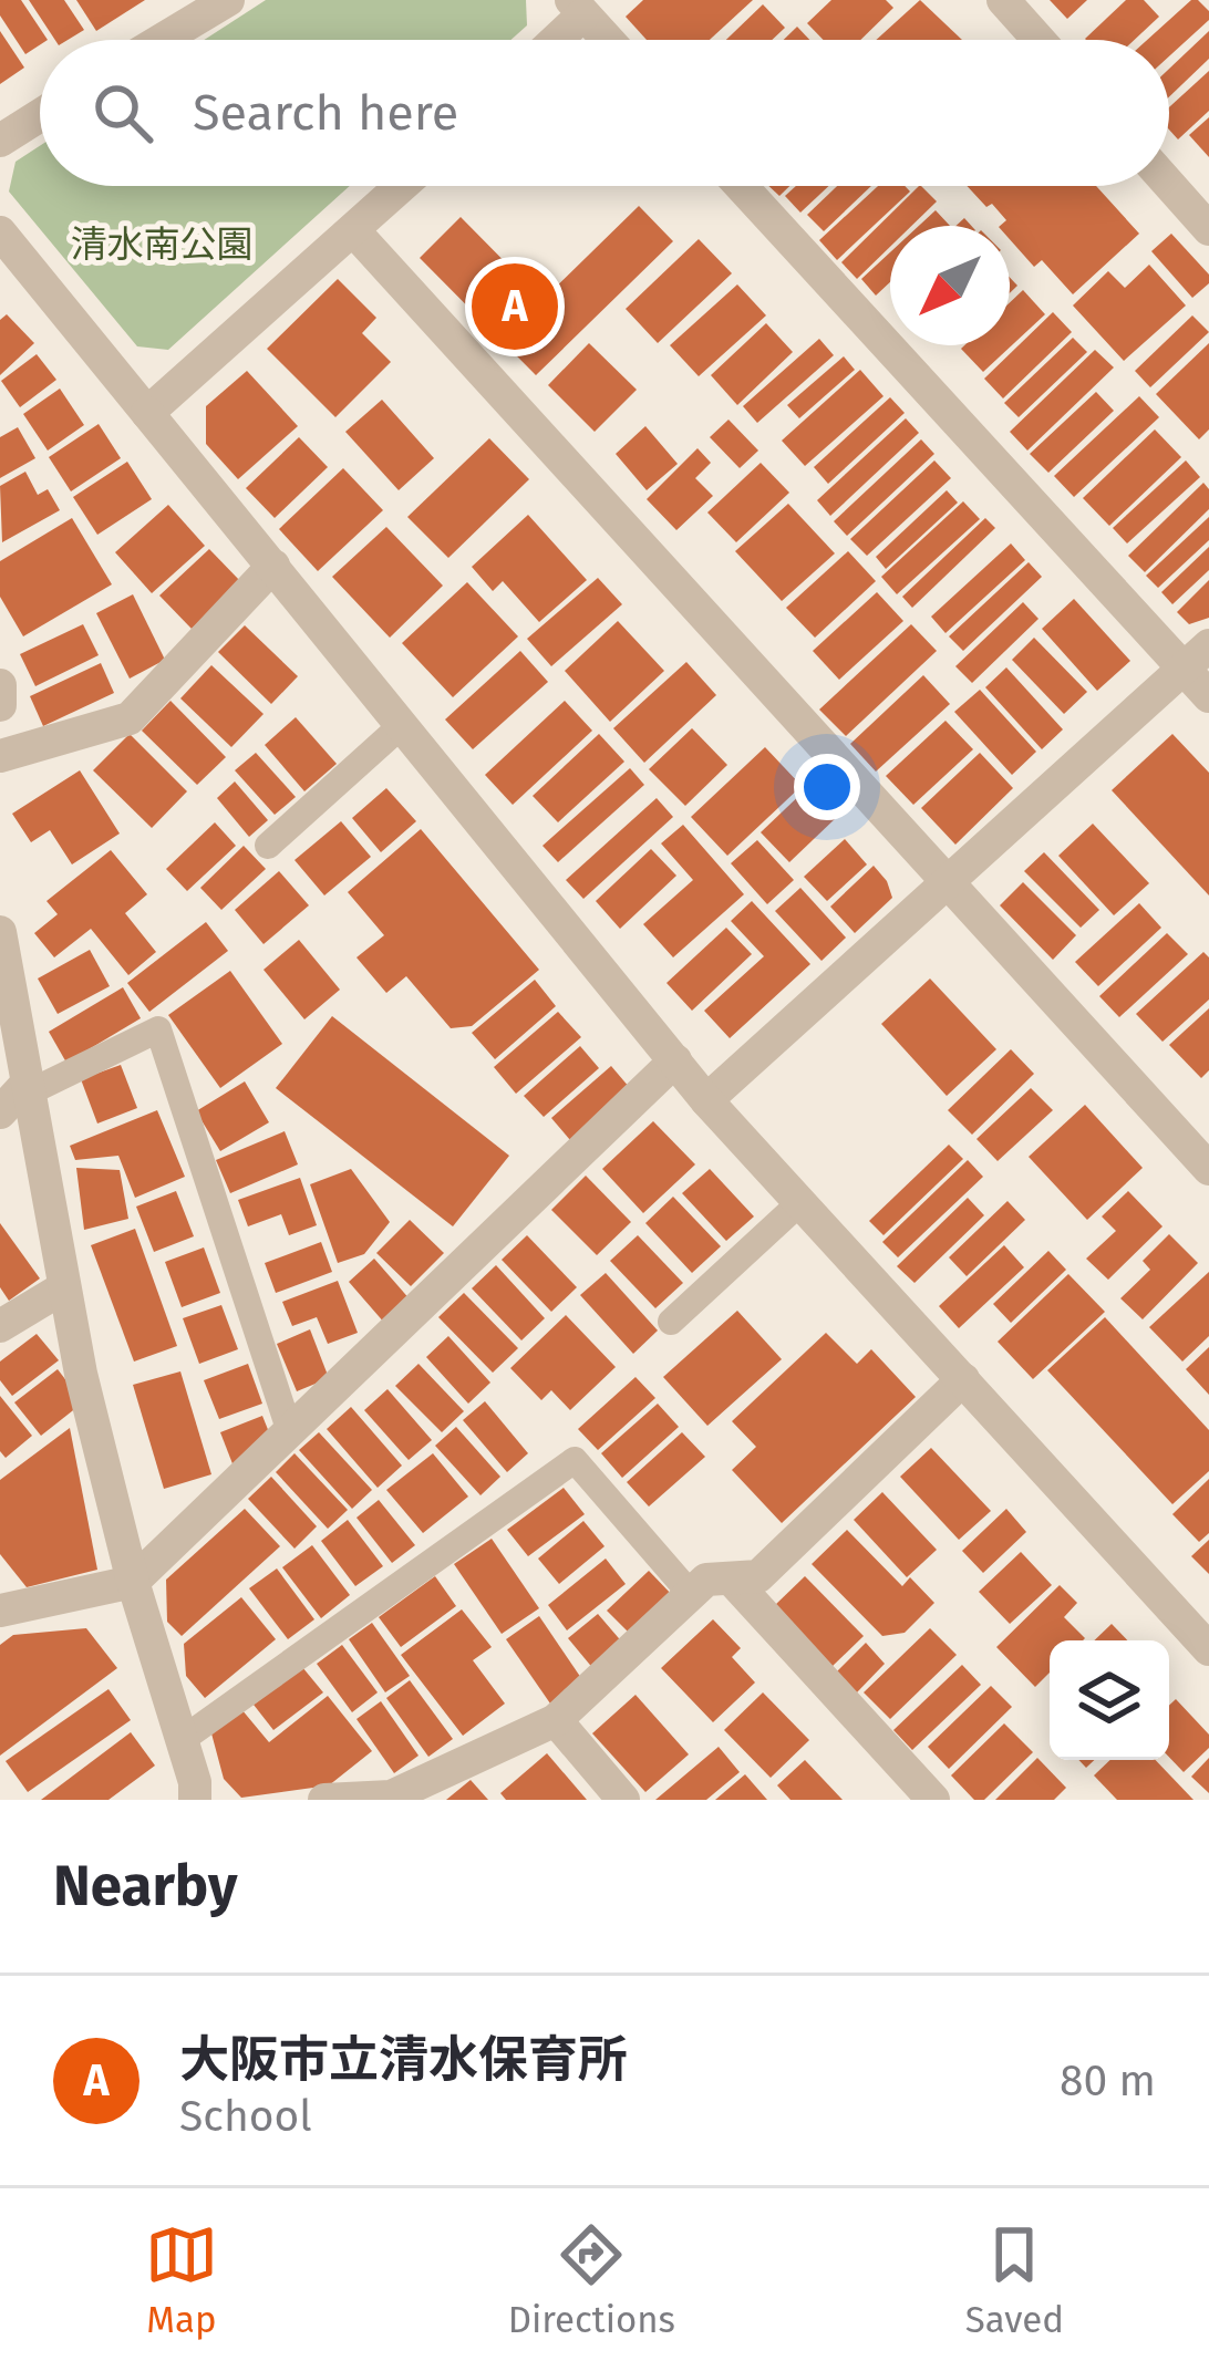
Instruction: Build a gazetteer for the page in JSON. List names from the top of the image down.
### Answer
{
  "parks": ["清水南公園"],
  "north": "bottom left",
  "page": {
    "search": "Search here",
    "pins": "A",
    "heading": "Nearby",
    "list": [
      {
        "mark": "A",
        "name": "大阪市立清水保育所",
        "note": "School",
        "value": "80 m"
      }
    ],
    "nav": ["Map", "Directions", "Saved"]
  }
}
